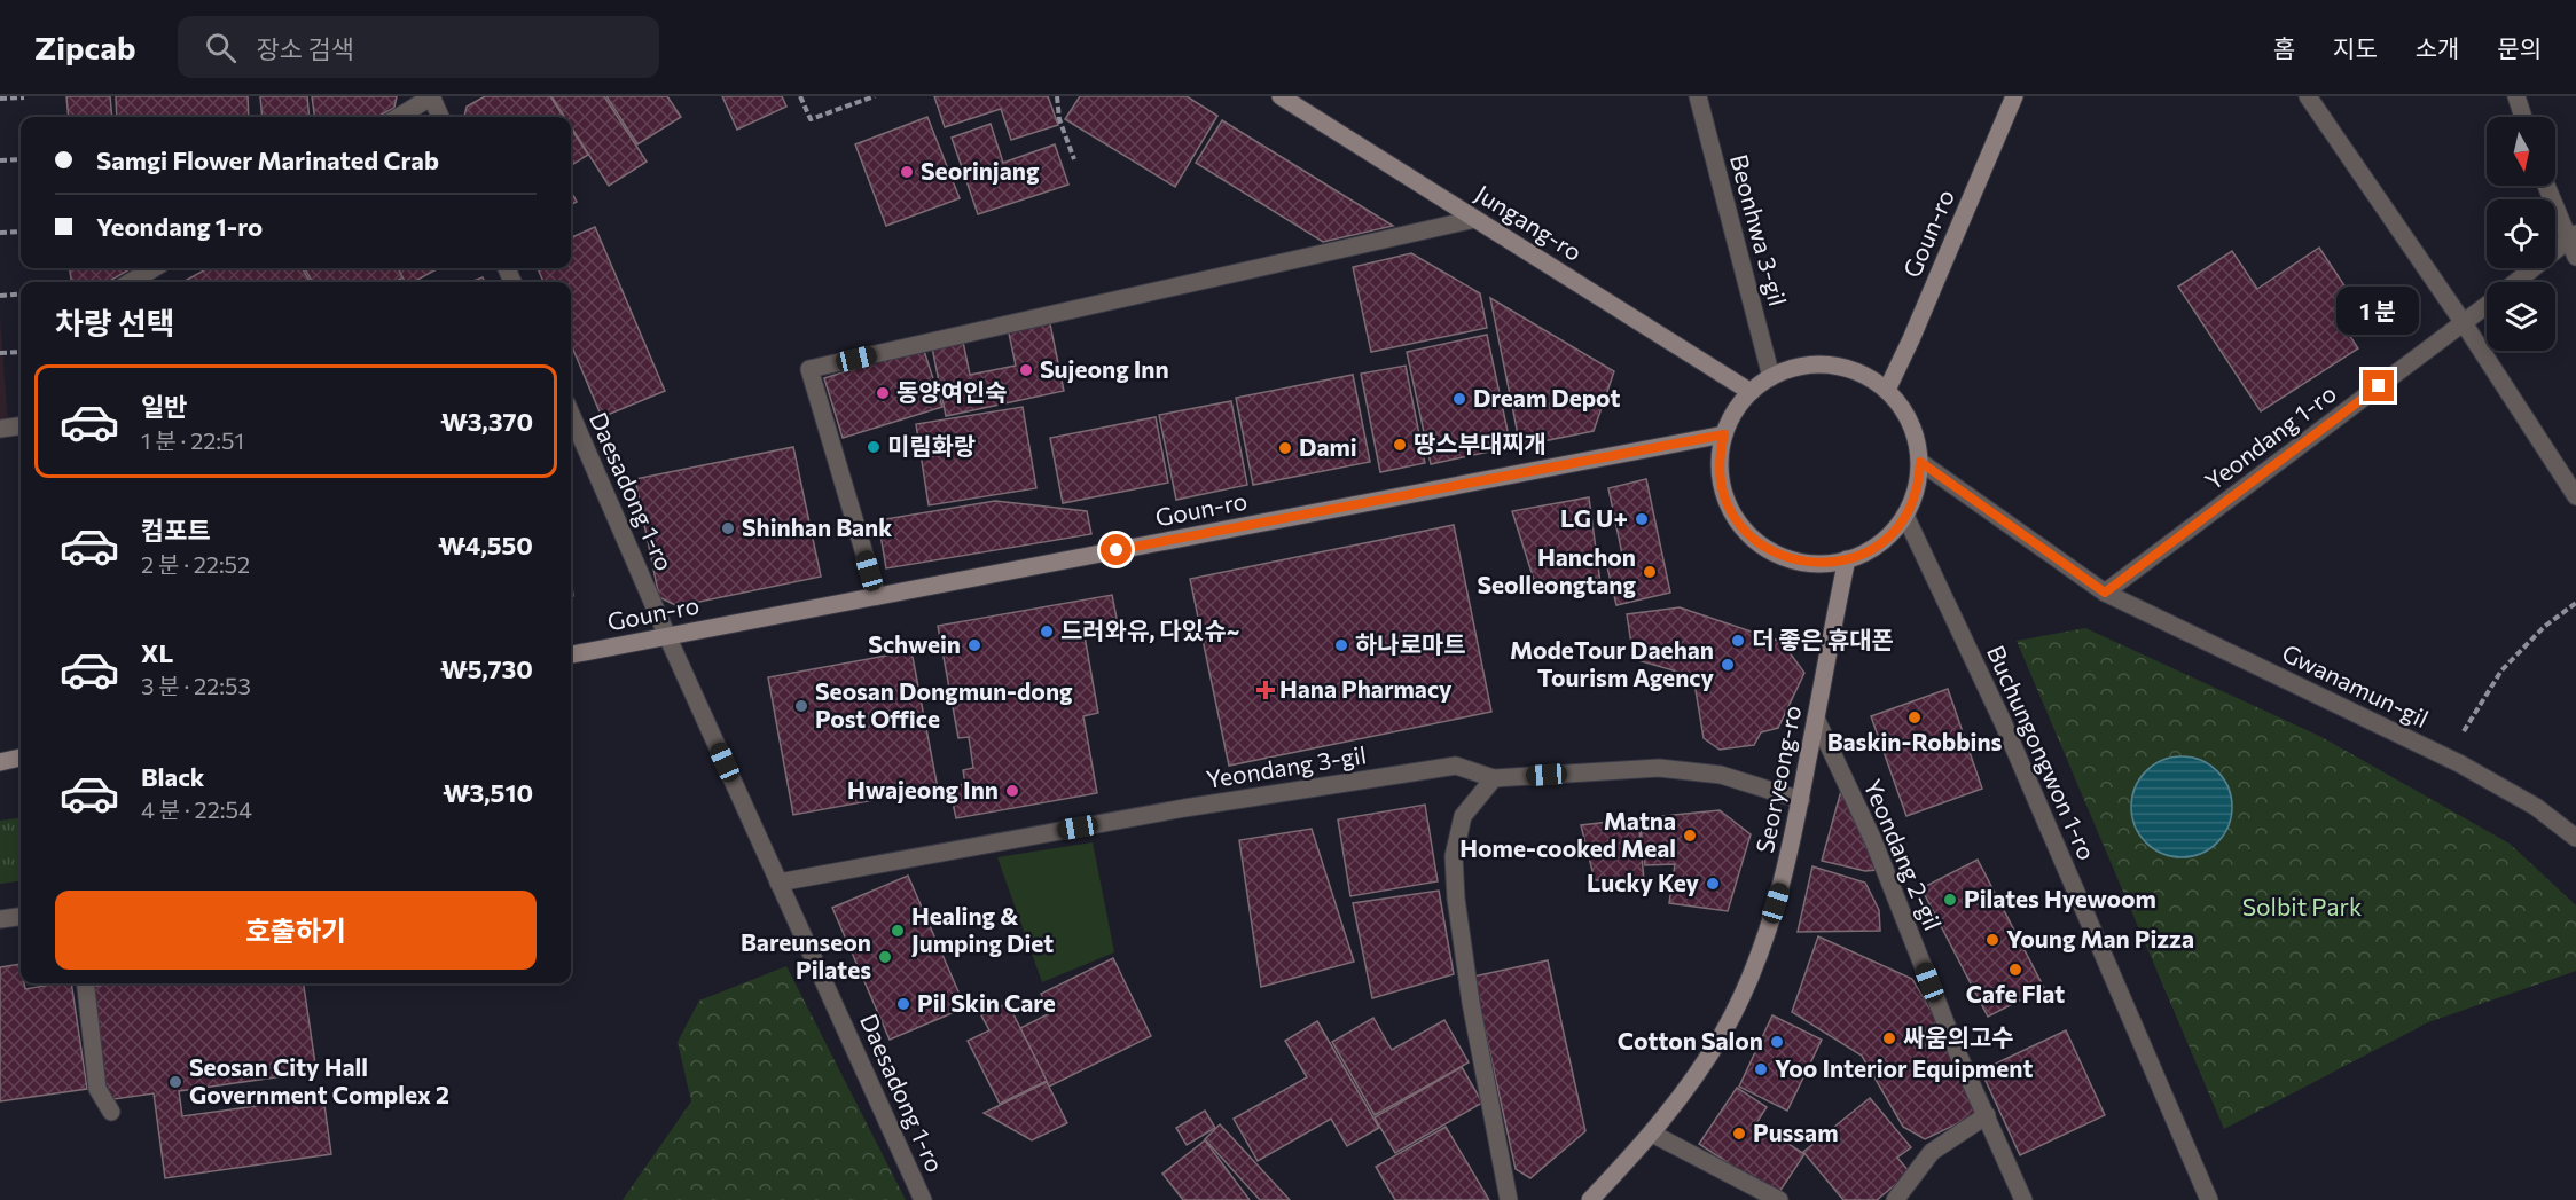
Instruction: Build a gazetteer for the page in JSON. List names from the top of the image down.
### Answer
{
  "streets": {
    "street": [
      "Jungang-ro",
      "Beonhwa 3-gil",
      "Goun-ro",
      "Yeondang 1-ro",
      "Daesadong 1-ro",
      "Gwanamun-gil",
      "Buchungongwon 1-ro",
      "Yeondang 3-gil",
      "Seoryeong-ro",
      "Yeondang 2-gil"
    ]
  },
  "crossings": [
    ["Jungang-ro", "Beonhwa 3-gil"],
    ["Jungang-ro", "Goun-ro"],
    ["Jungang-ro", "Gwanamun-gil"],
    ["Jungang-ro", "Buchungongwon 1-ro"],
    ["Jungang-ro", "Seoryeong-ro"],
    ["Beonhwa 3-gil", "Goun-ro"],
    ["Beonhwa 3-gil", "Gwanamun-gil"],
    ["Beonhwa 3-gil", "Buchungongwon 1-ro"],
    ["Beonhwa 3-gil", "Seoryeong-ro"],
    ["Goun-ro", "Daesadong 1-ro"],
    ["Goun-ro", "Gwanamun-gil"],
    ["Goun-ro", "Buchungongwon 1-ro"],
    ["Goun-ro", "Seoryeong-ro"],
    ["Yeondang 1-ro", "Gwanamun-gil"],
    ["Daesadong 1-ro", "Yeondang 3-gil"],
    ["Gwanamun-gil", "Buchungongwon 1-ro"],
    ["Gwanamun-gil", "Seoryeong-ro"],
    ["Buchungongwon 1-ro", "Seoryeong-ro"],
    ["Yeondang 3-gil", "Seoryeong-ro"],
    ["Seoryeong-ro", "Yeondang 2-gil"]
  ],
  "parks": ["Solbit Park"],
  "places": {
    "other": [
      "Seorinjang",
      "Sujeong Inn",
      "동양여인숙",
      "Dream Depot",
      "땅스부대찌개",
      "미림화랑",
      "Dami",
      "LG U+",
      "Shinhan Bank",
      "Hanchon Seolleongtang",
      "드러와유, 다있슈~",
      "더 좋은 휴대폰",
      "Schwein",
      "하나로마트",
      "ModeTour Daehan Tourism Agency",
      "Seosan Dongmun-dong Post Office",
      "Baskin-Robbins",
      "Hwajeong Inn",
      "Matna Home-cooked Meal",
      "Lucky Key",
      "Pilates Hyewoom",
      "Healing & Jumping Diet",
      "Young Man Pizza",
      "Bareunseon Pilates",
      "Cafe Flat",
      "Pil Skin Care",
      "싸움의고수",
      "Cotton Salon",
      "Yoo Interior Equipment",
      "Seosan City Hall Government Complex 2",
      "Pussam"
    ],
    "health": ["Hana Pharmacy"]
  },
  "north": "bottom",
  "page": {
    "header": "Zipcab",
    "search": "장소 검색",
    "nav": [
      "홈",
      "지도",
      "소개",
      "문의"
    ],
    "banner": ["Samgi Flower Marinated Crab", "Yeondang 1-ro"],
    "heading": "차량 선택",
    "bubble": "1 분",
    "list": [
      {
        "name": "일반",
        "note": "1 분 · 22:51",
        "value": "₩3,370"
      },
      {
        "name": "컴포트",
        "note": "2 분 · 22:52",
        "value": "₩4,550"
      },
      {
        "name": "XL",
        "note": "3 분 · 22:53",
        "value": "₩5,730"
      },
      {
        "name": "Black",
        "note": "4 분 · 22:54",
        "value": "₩3,510"
      }
    ],
    "buttons": "호출하기"
  }
}
